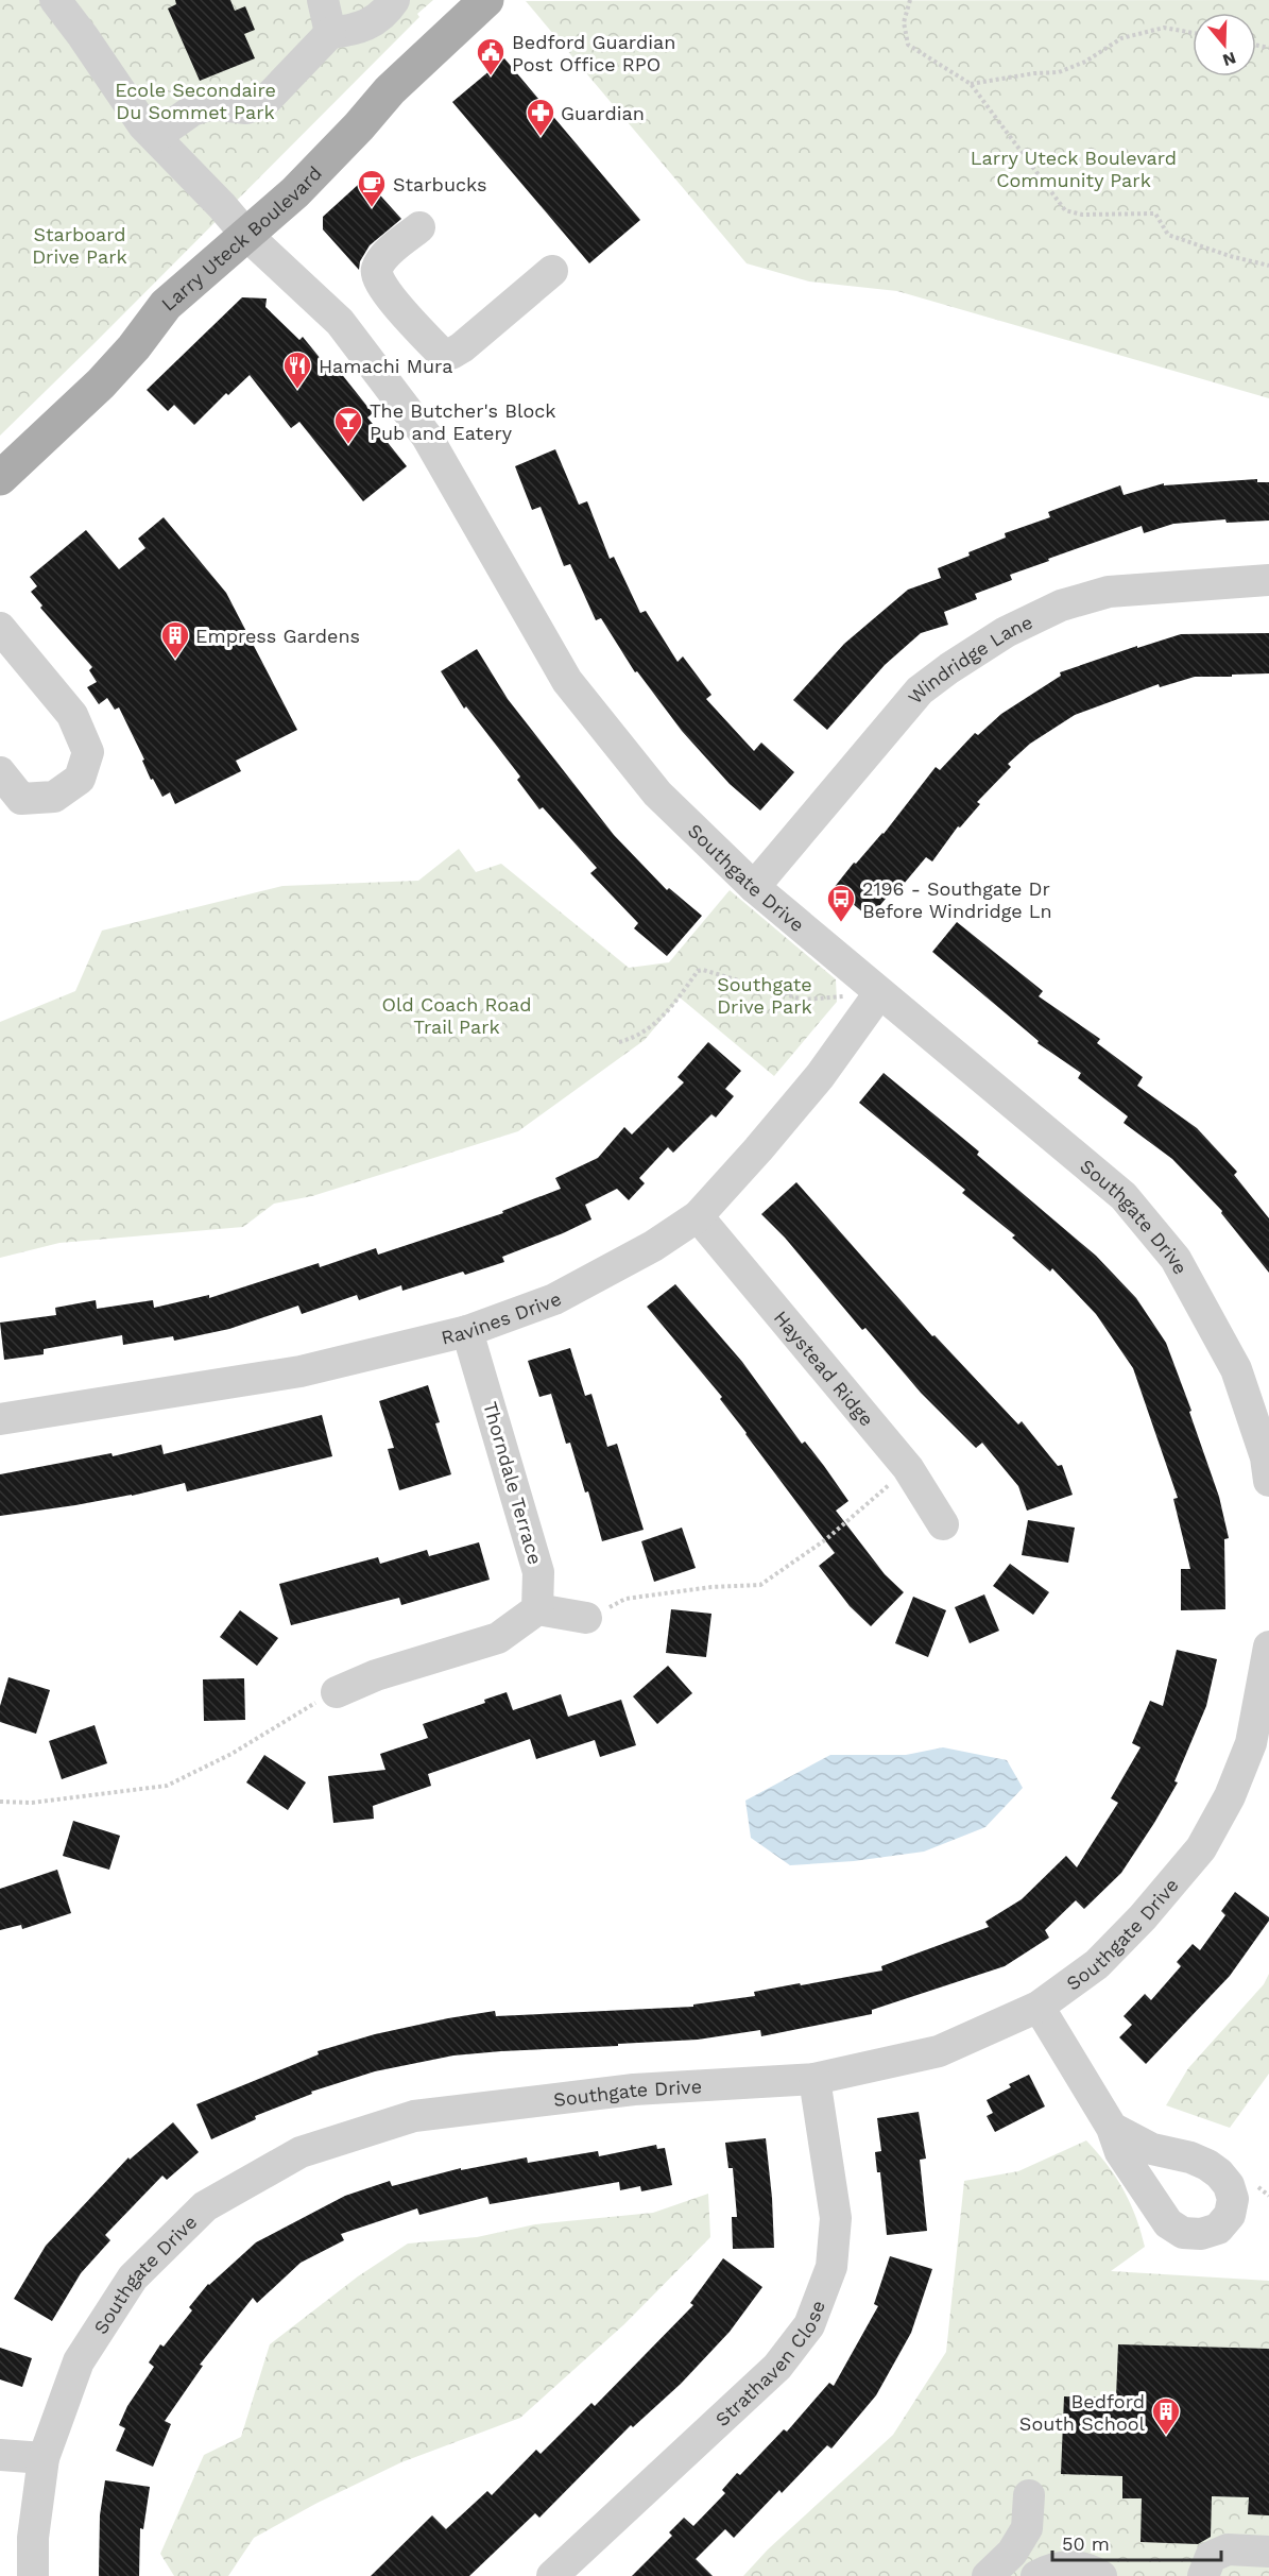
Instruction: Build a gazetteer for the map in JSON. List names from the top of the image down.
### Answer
{
  "streets": {
    "main road": ["Larry Uteck Boulevard"],
    "street": [
      "Windridge Lane",
      "Southgate Drive",
      "Ravines Drive",
      "Haystead Ridge",
      "Thorndale Terrace",
      "Strathaven Close"
    ]
  },
  "crossings": [
    ["Larry Uteck Boulevard", "Southgate Drive"],
    ["Windridge Lane", "Southgate Drive"],
    ["Southgate Drive", "Ravines Drive"],
    ["Southgate Drive", "Strathaven Close"],
    ["Ravines Drive", "Haystead Ridge"],
    ["Ravines Drive", "Thorndale Terrace"]
  ],
  "parks": [
    "Ecole Secondaire Du Sommet Park",
    "Larry Uteck Boulevard Community Park",
    "Starboard Drive Park",
    "Southgate Drive Park",
    "Old Coach Road Trail Park"
  ],
  "places": {
    "public building": ["Bedford Guardian Post Office RPO"],
    "pharmacy": ["Guardian"],
    "cafe": ["Starbucks"],
    "restaurant": ["Hamachi Mura"],
    "bar": ["The Butcher's Block Pub and Eatery"],
    "building": ["Empress Gardens", "Bedford South School"],
    "bus stop": ["2196 - Southgate Dr Before Windridge Ln"]
  },
  "scale_bar": "50 m",
  "north": "bottom"
}
